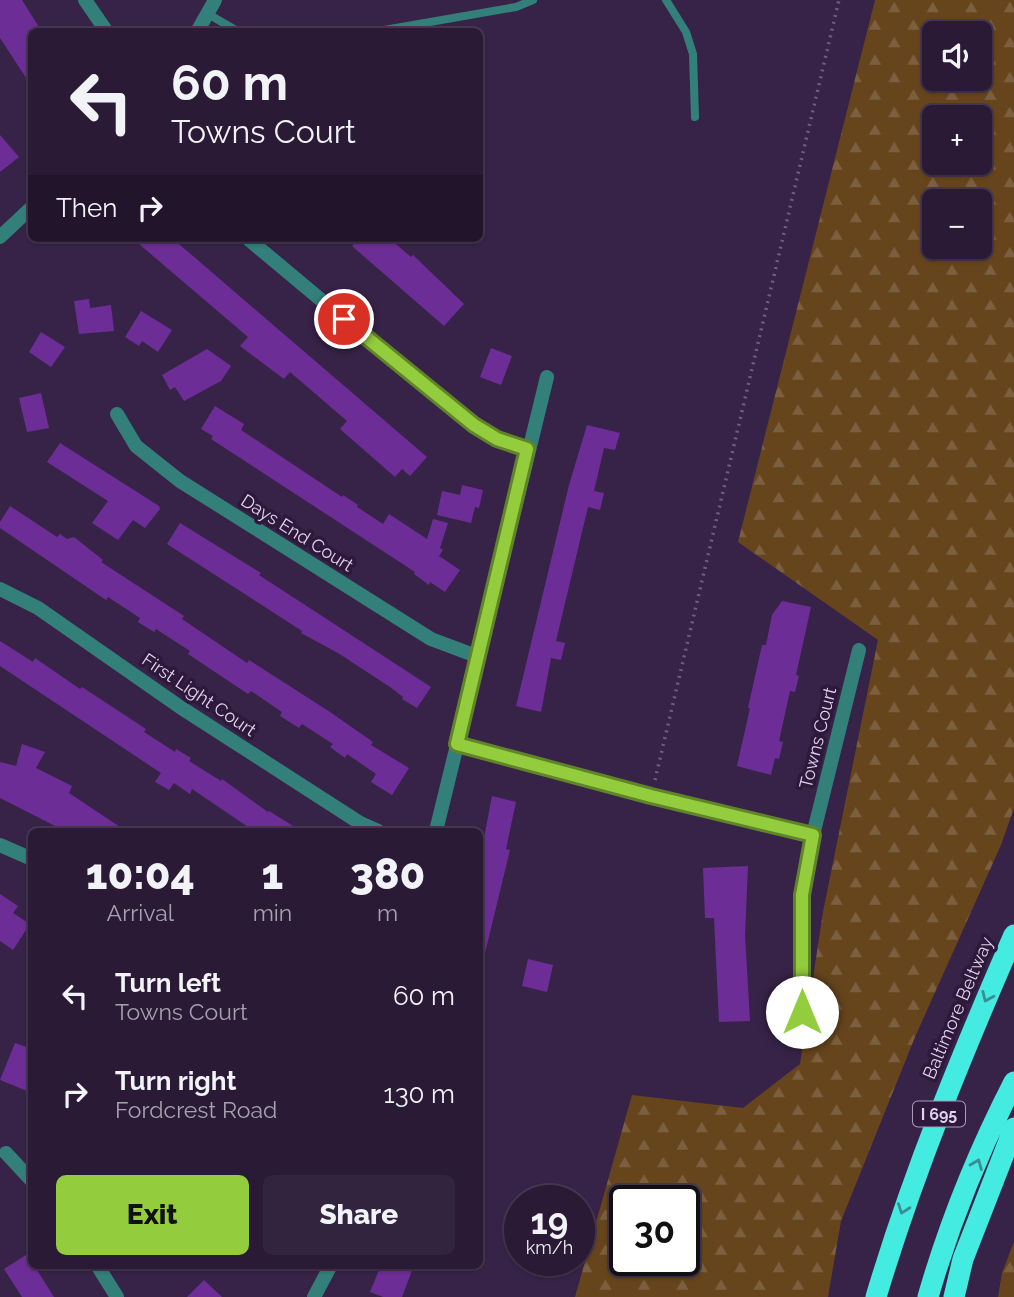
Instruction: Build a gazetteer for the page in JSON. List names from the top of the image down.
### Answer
{
  "streets": {
    "highway": ["Baltimore Beltway", "I 695"],
    "street": ["Days End Court", "First Light Court", "Towns Court"]
  },
  "page": {
    "map_buttons": ["+", "−"],
    "turn": ["60 m", "Towns Court"],
    "then": "Then",
    "eta": [
      "10:04",
      "Arrival",
      "1",
      "min",
      "380",
      "m"
    ],
    "list": [
      {
        "name": "Turn left",
        "note": "Towns Court",
        "value": "60 m"
      },
      {
        "name": "Turn right",
        "note": "Fordcrest Road",
        "value": "130 m"
      }
    ],
    "buttons": ["Exit", "Share"],
    "speed": "19 km/h",
    "limit": "30"
  }
}
